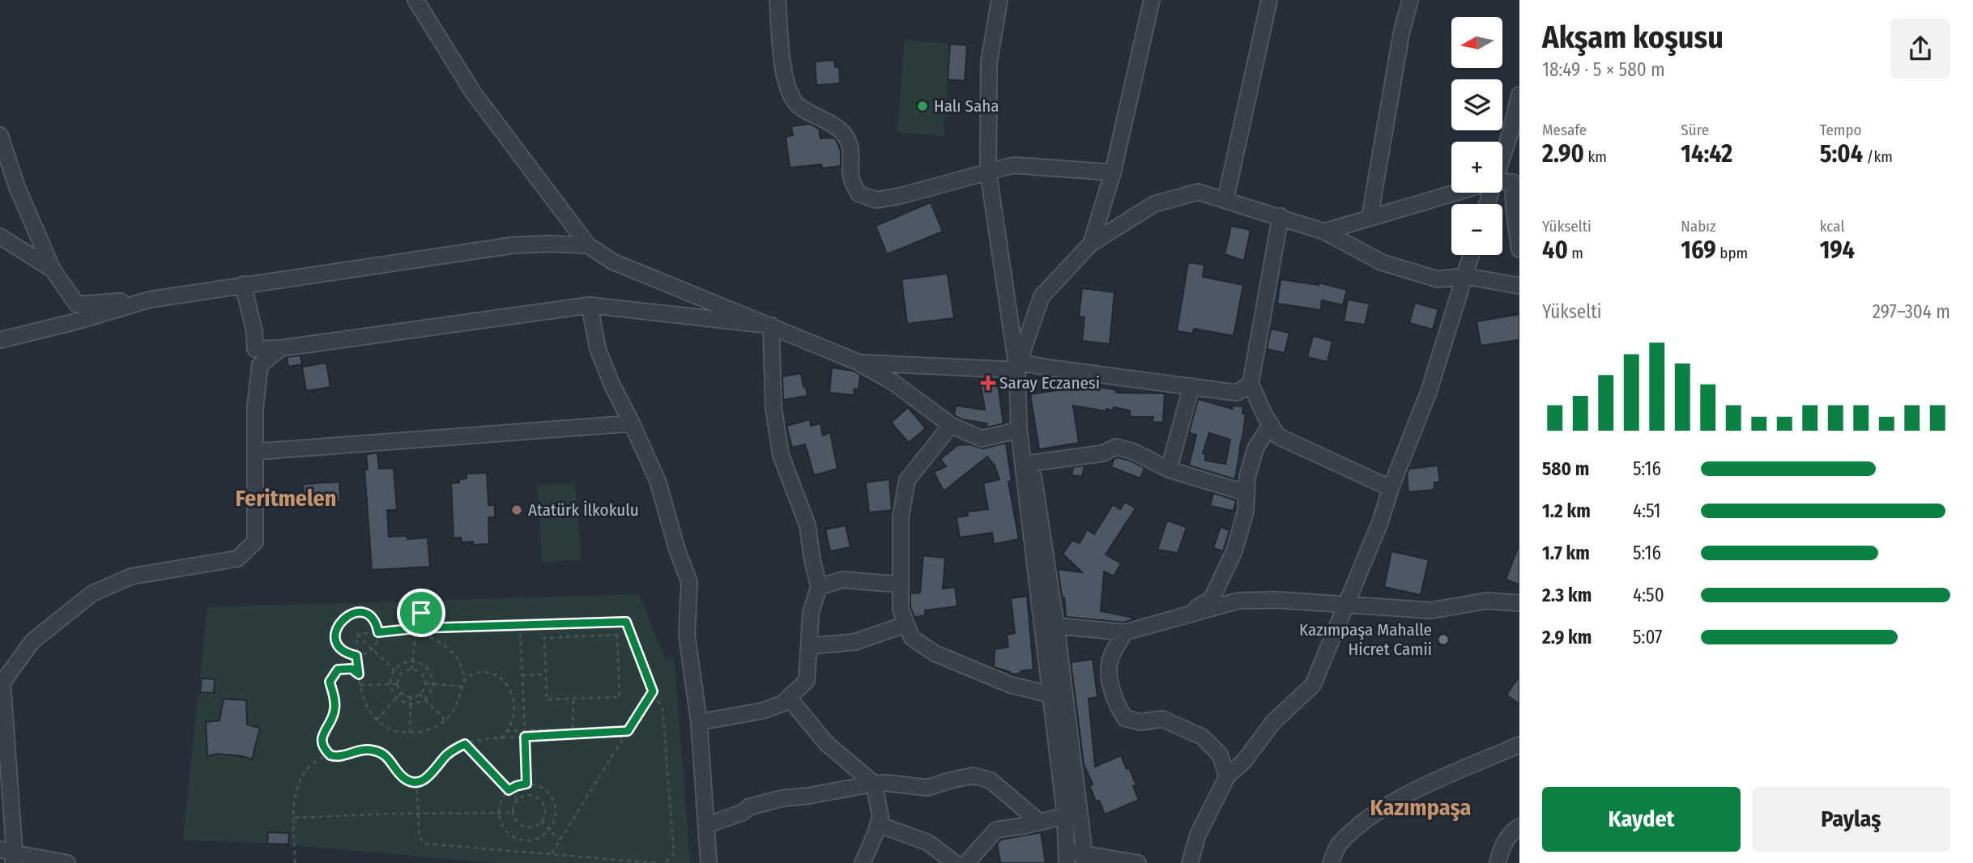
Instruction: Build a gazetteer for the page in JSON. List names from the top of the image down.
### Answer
{
  "districts": ["Feritmelen", "Kazımpaşa"],
  "places": {
    "other": ["Halı Saha", "Atatürk İlkokulu", "Kazımpaşa Mahalle Hicret Camii"],
    "health": ["Saray Eczanesi"]
  },
  "north": "left",
  "page": {
    "heading": ["Akşam koşusu", "18:49 · 5 × 580 m"],
    "map_buttons": ["+", "−"],
    "stats": [
      ["Mesafe", "2.90 km"],
      ["Süre", "14:42"],
      ["Tempo", "5:04 /km"],
      ["Yükselti", "40 m"],
      ["Nabız", "169 bpm"],
      ["kcal", "194"]
    ],
    "chart": ["Yükselti", "297–304 m"],
    "list": [
      {
        "name": "580 m",
        "note": "5:16"
      },
      {
        "name": "1.2 km",
        "note": "4:51"
      },
      {
        "name": "1.7 km",
        "note": "5:16"
      },
      {
        "name": "2.3 km",
        "note": "4:50"
      },
      {
        "name": "2.9 km",
        "note": "5:07"
      }
    ],
    "buttons": ["Kaydet", "Paylaş"]
  }
}
